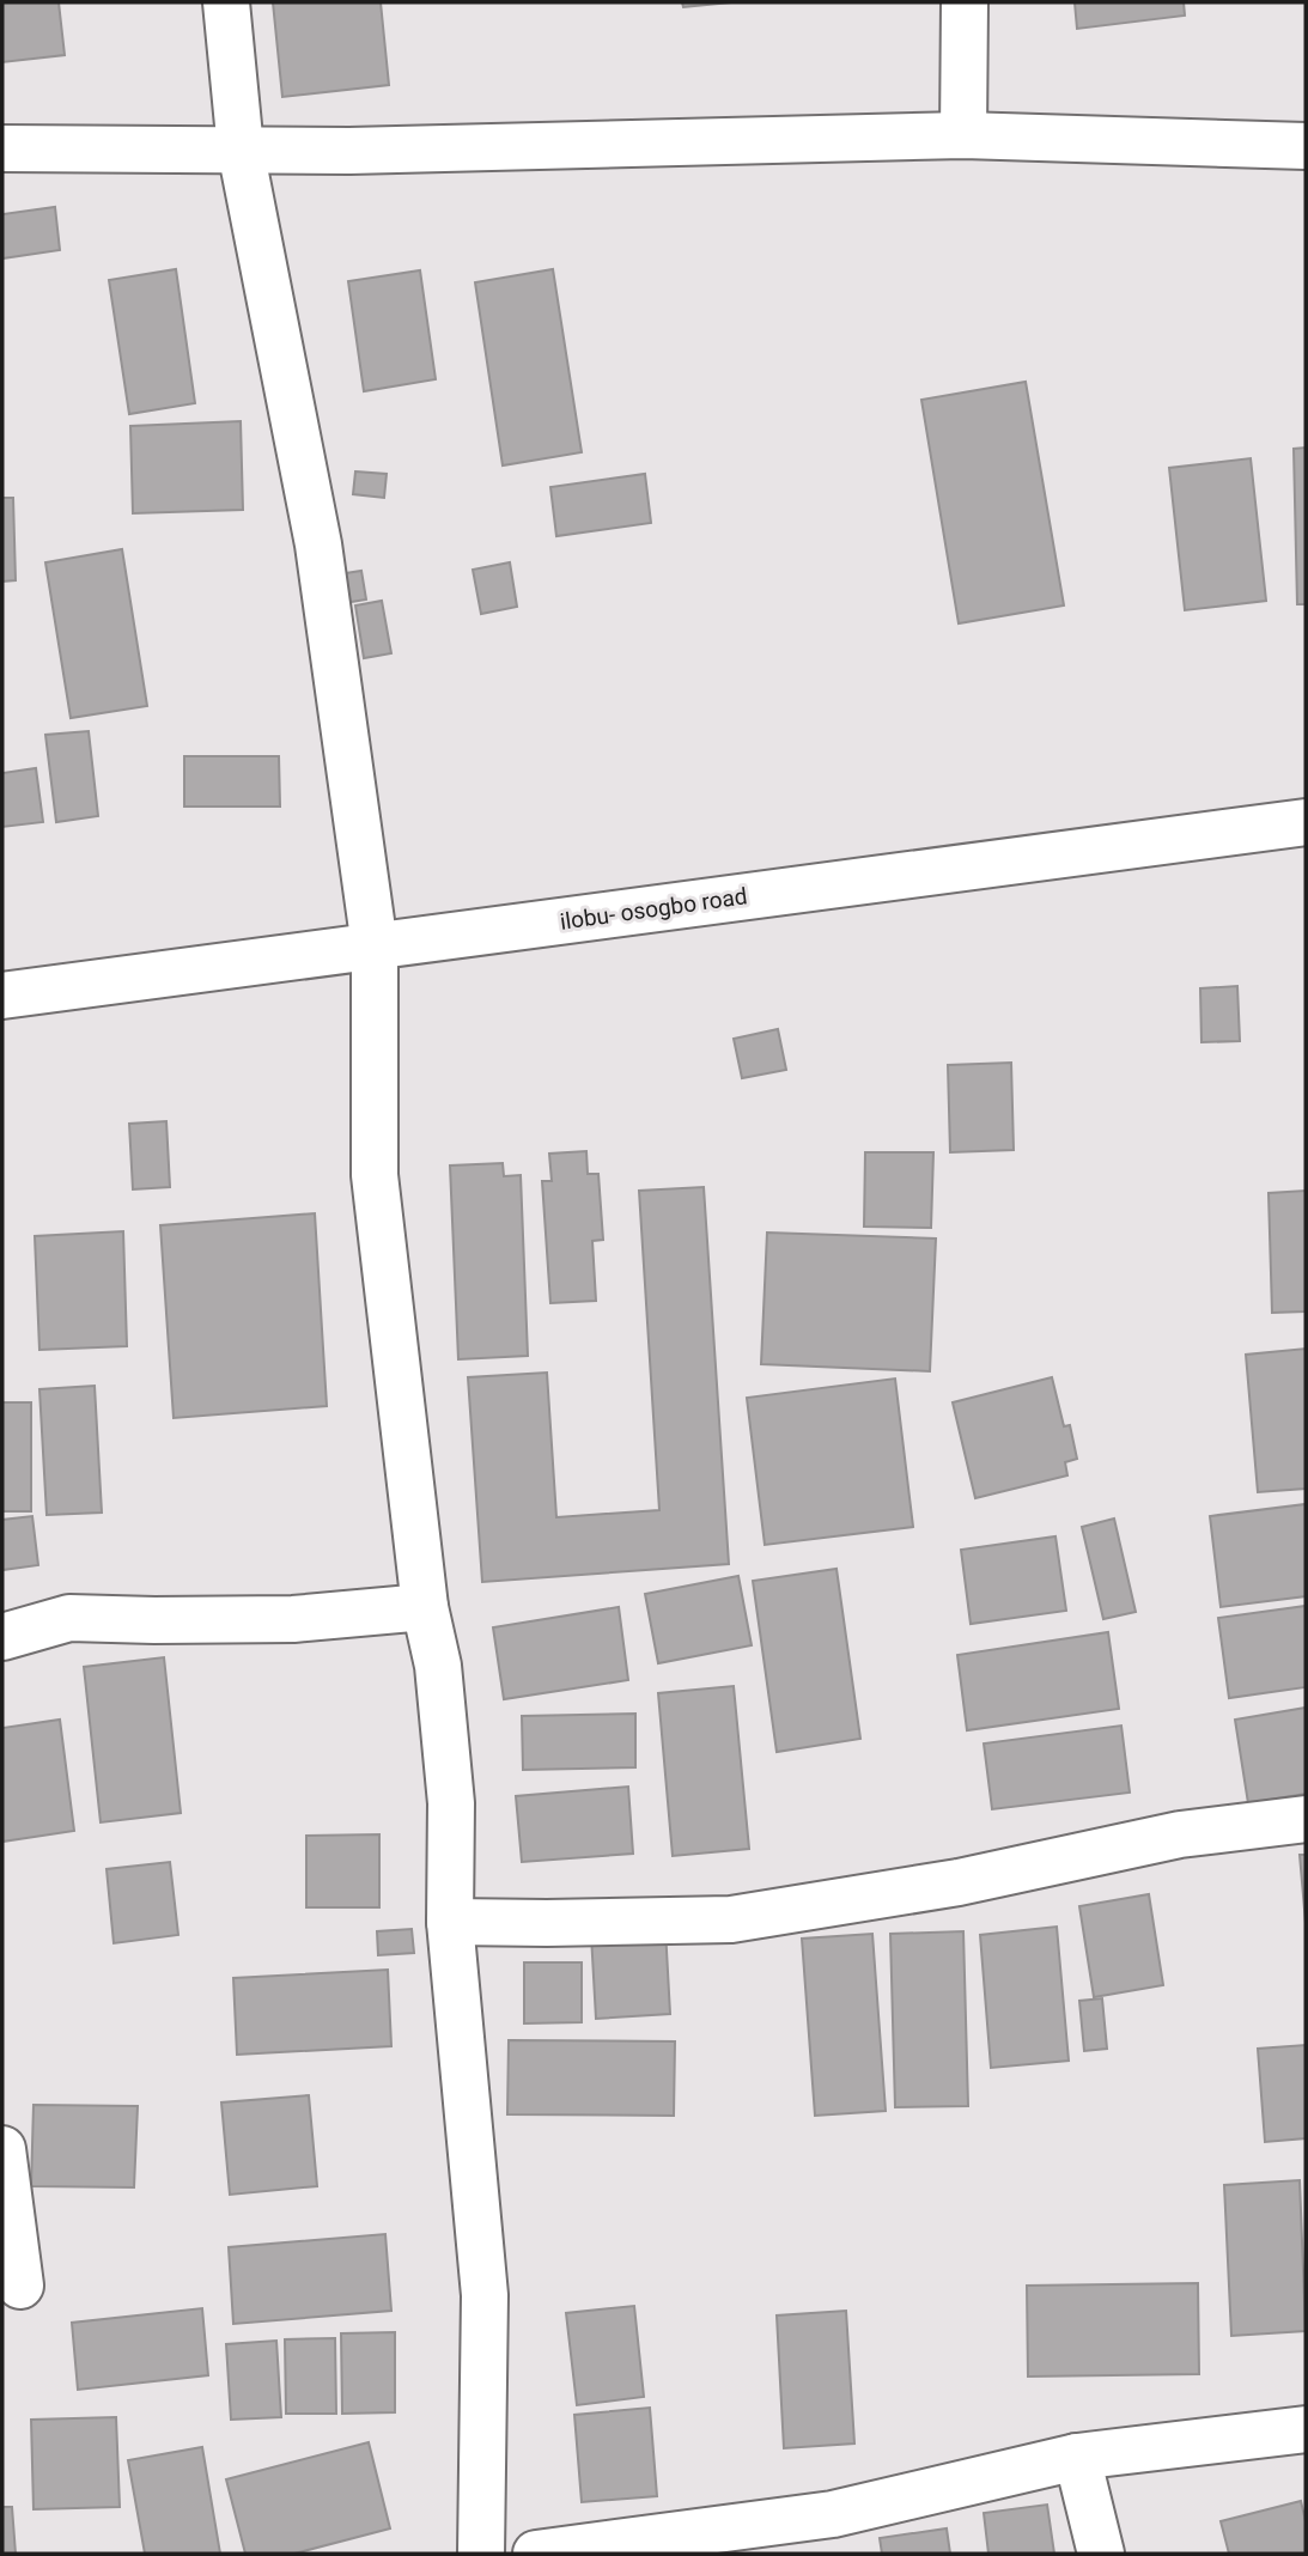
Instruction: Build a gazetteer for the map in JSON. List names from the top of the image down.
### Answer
{
  "streets": {
    "street": ["ilobu- osogbo road"]
  }
}
